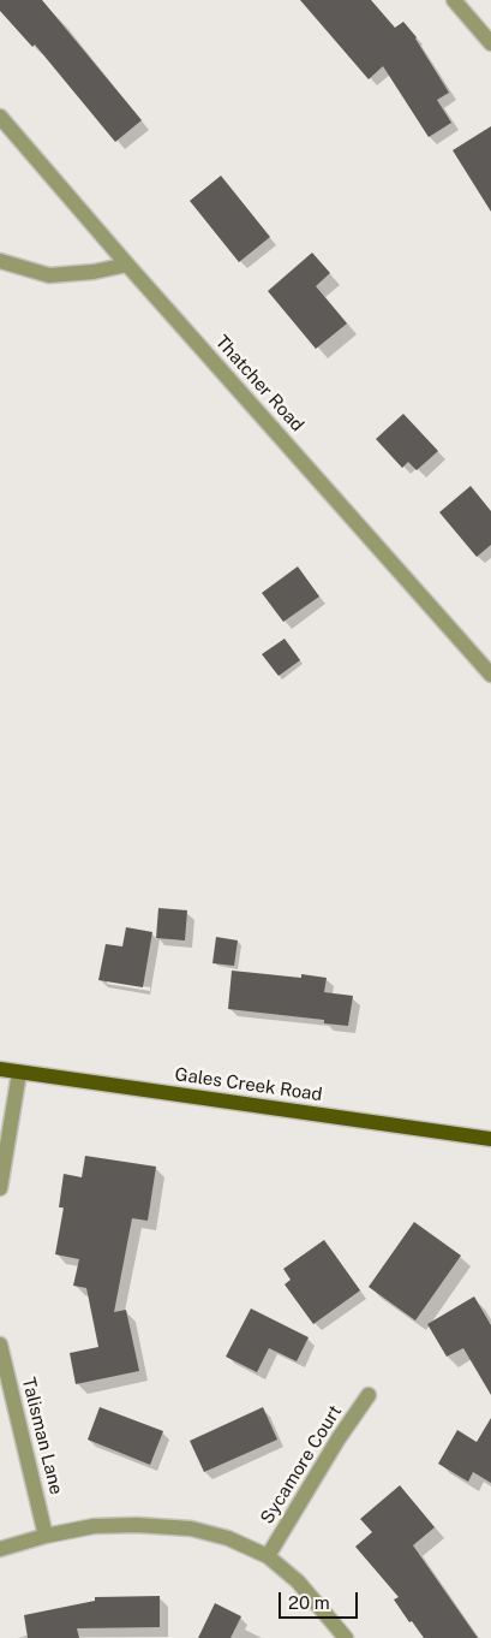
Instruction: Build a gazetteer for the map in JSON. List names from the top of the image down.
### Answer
{
  "streets": {
    "main road": ["Gales Creek Road"],
    "street": ["Thatcher Road", "Talisman Lane", "Sycamore Court"]
  },
  "scale_bar": "20 m"
}
